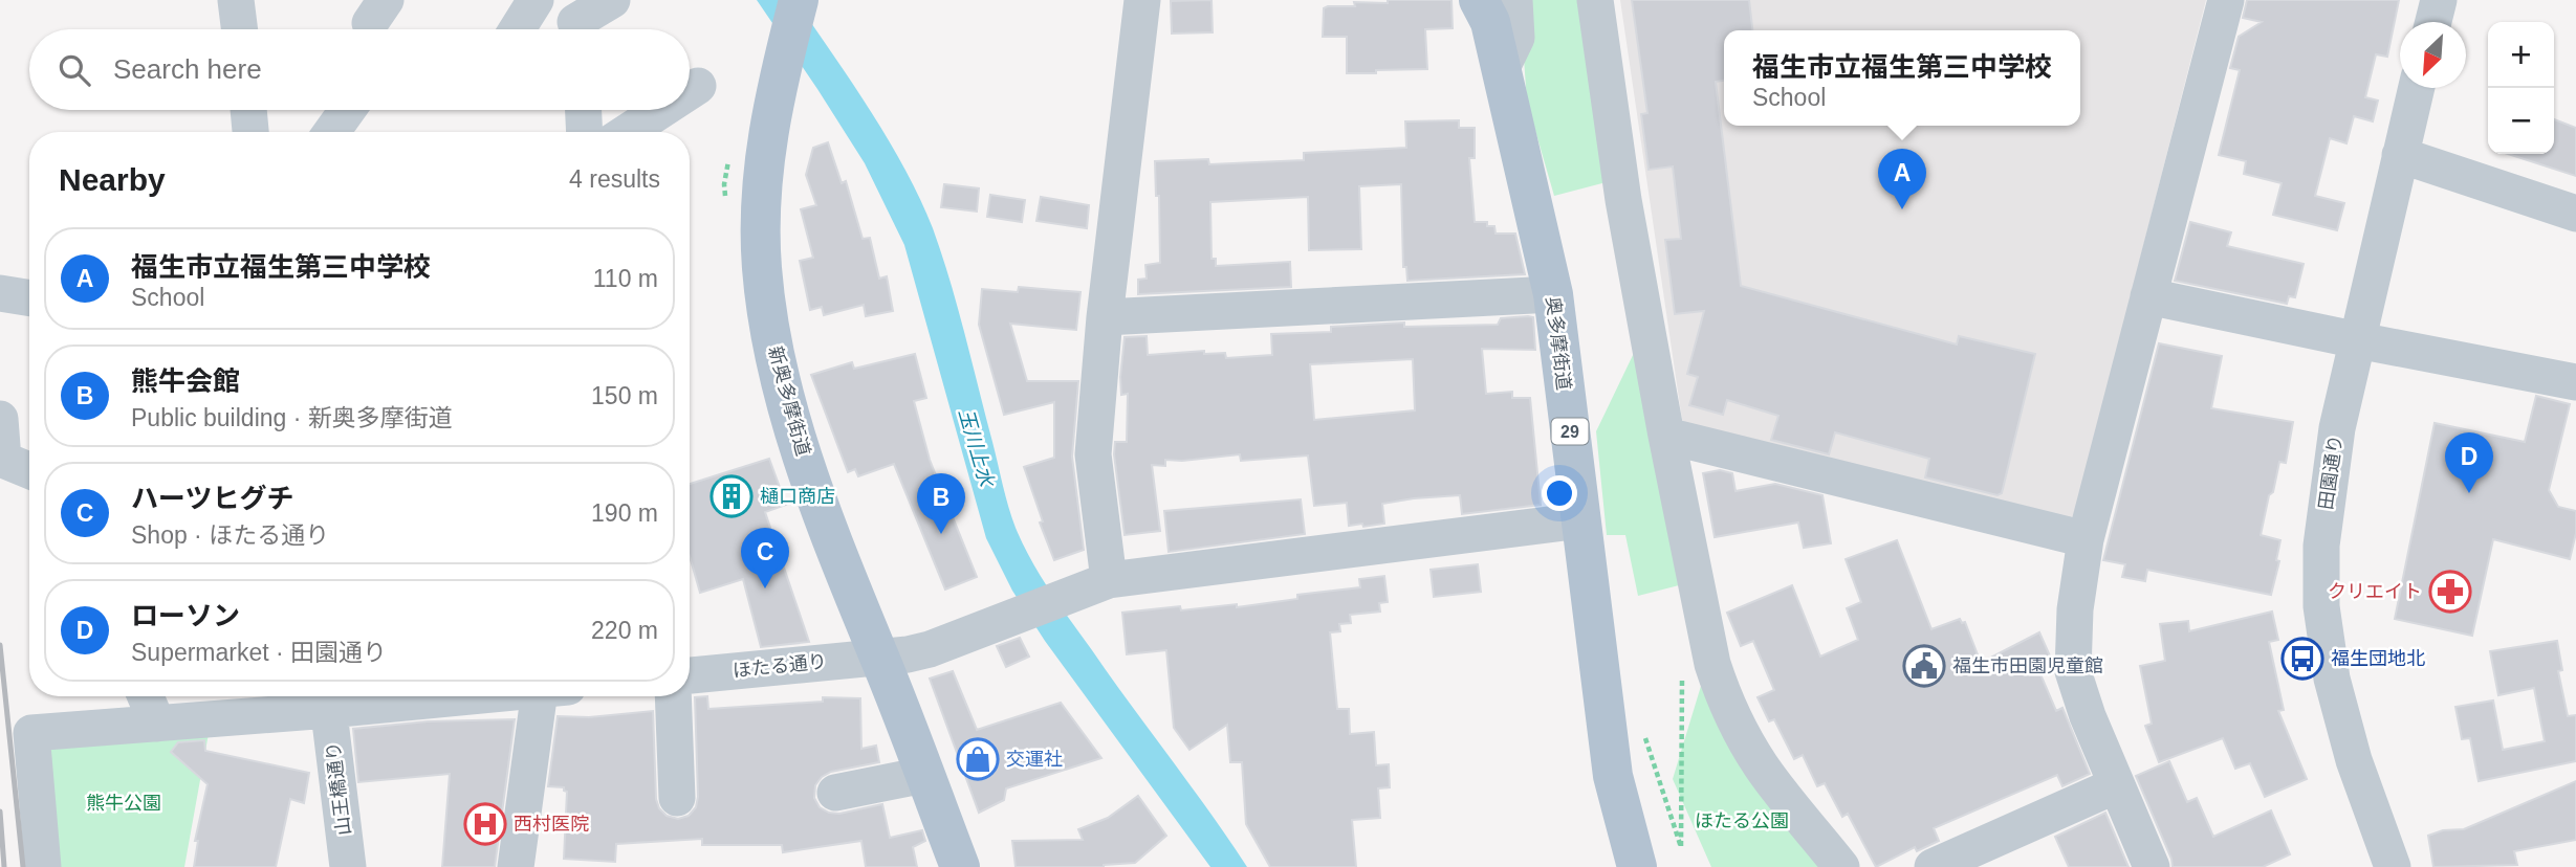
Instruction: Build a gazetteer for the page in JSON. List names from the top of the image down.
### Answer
{
  "streets": {
    "main road": ["奥多摩街道", "新奥多摩街道", "29"],
    "street": ["田園通り", "ほたる通り", "山王橋通り"]
  },
  "crossings": [
    ["奥多摩街道", "ほたる通り"],
    ["新奥多摩街道", "ほたる通り"]
  ],
  "water": ["玉川上水"],
  "parks": ["熊牛公園", "ほたる公園"],
  "places": {
    "building": ["樋口商店"],
    "pharmacy": ["クリエイト"],
    "bus stop": ["福生団地北"],
    "public building": ["福生市田園児童館"],
    "shop": ["交運社"],
    "hospital": ["西村医院"]
  },
  "north": "bottom left",
  "page": {
    "map_buttons": ["+", "−"],
    "search": "Search here",
    "popup": ["福生市立福生第三中学校", "School"],
    "heading": ["Nearby", "4 results"],
    "pins": [
      "A",
      "D",
      "B",
      "C"
    ],
    "list": [
      {
        "mark": "A",
        "name": "福生市立福生第三中学校",
        "note": "School",
        "value": "110 m"
      },
      {
        "mark": "B",
        "name": "熊牛会館",
        "note": "Public building · 新奥多摩街道",
        "value": "150 m"
      },
      {
        "mark": "C",
        "name": "ハーツヒグチ",
        "note": "Shop · ほたる通り",
        "value": "190 m"
      },
      {
        "mark": "D",
        "name": "ローソン",
        "note": "Supermarket · 田園通り",
        "value": "220 m"
      }
    ]
  }
}
